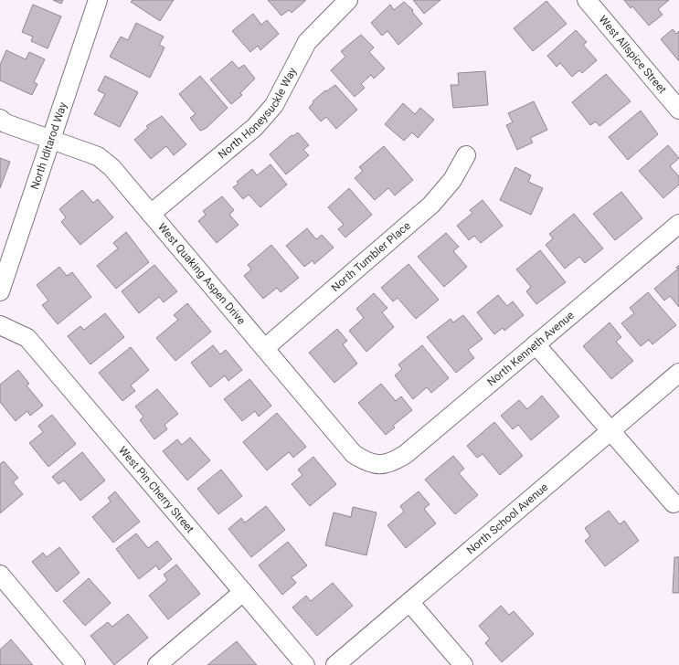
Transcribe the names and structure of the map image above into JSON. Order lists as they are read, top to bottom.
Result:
{
  "streets": {
    "street": [
      "West Allspice Street",
      "North Honeysuckle Way",
      "North Iditarod Way",
      "North Tumbler Place",
      "West Quaking Aspen Drive",
      "North Kenneth Avenue",
      "West Pin Cherry Street",
      "North School Avenue"
    ]
  },
  "crossings": [
    ["North Honeysuckle Way", "West Quaking Aspen Drive"],
    ["North Iditarod Way", "West Quaking Aspen Drive"],
    ["North Tumbler Place", "West Quaking Aspen Drive"],
    ["West Quaking Aspen Drive", "North Kenneth Avenue"]
  ]
}
